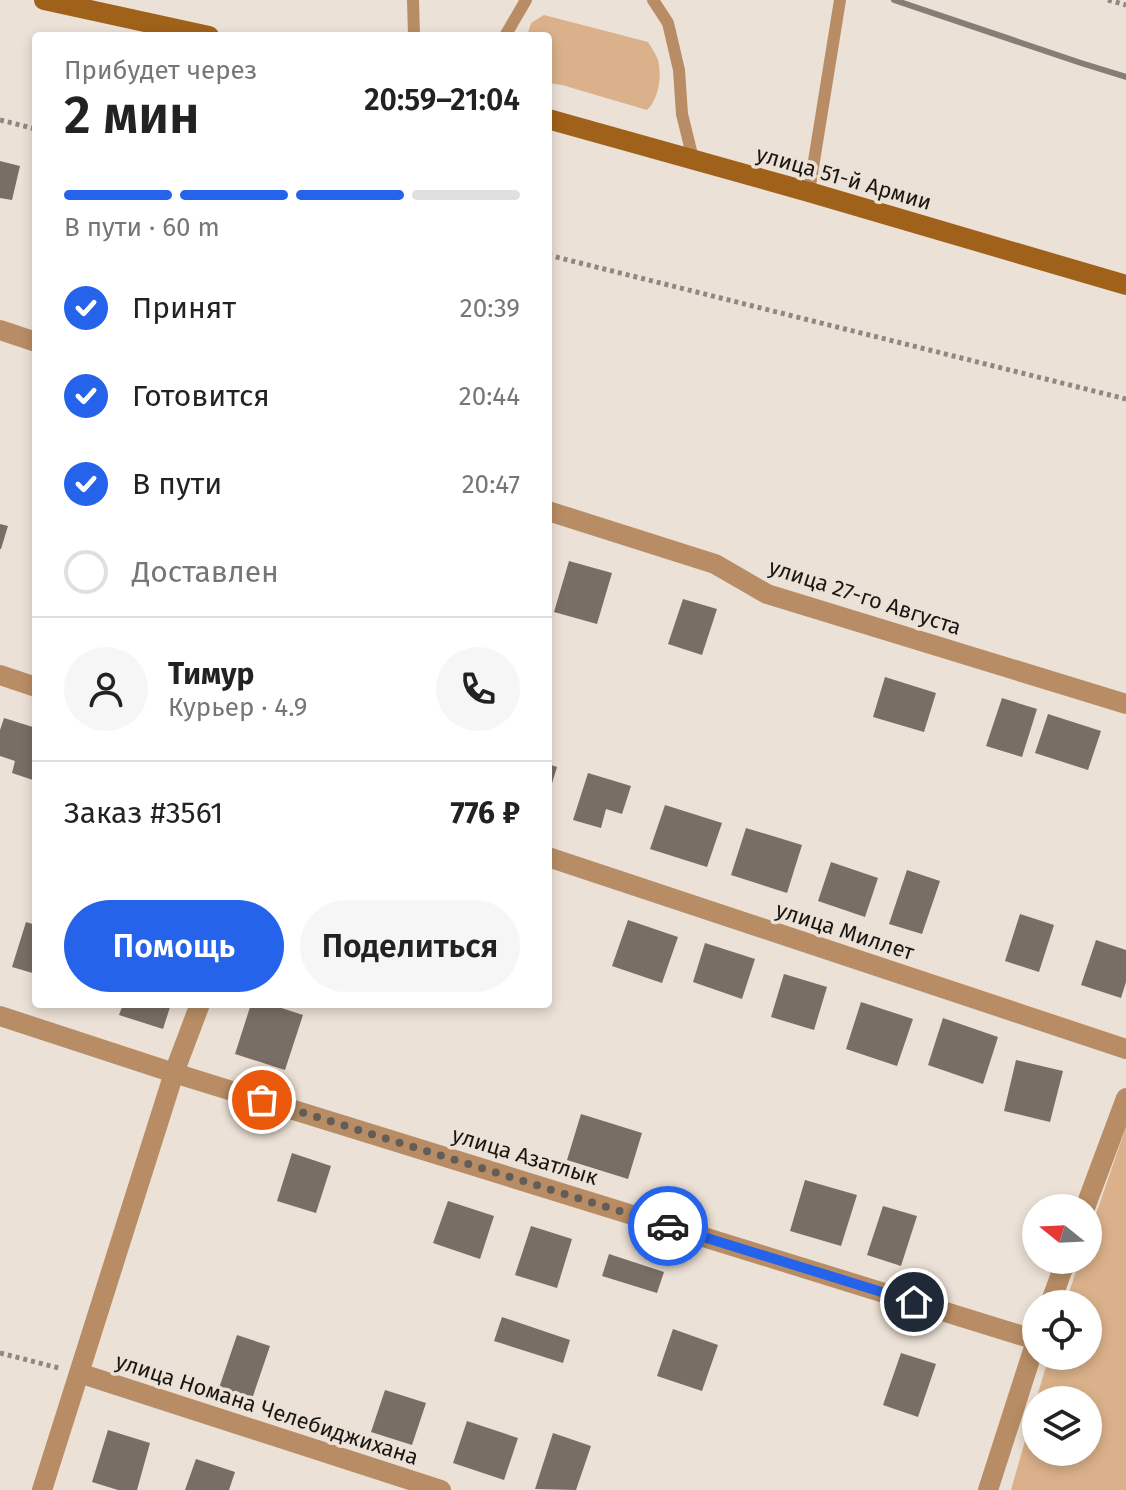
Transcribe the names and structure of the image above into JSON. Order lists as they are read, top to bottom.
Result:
{
  "streets": {
    "main road": ["улица 51-й Армии"],
    "street": [
      "улица 27-го Августа",
      "улица Миллет",
      "улица Азатлык",
      "улица Номана Челебиджихана"
    ]
  },
  "north": "left",
  "page": {
    "heading": ["2 мин", "Прибудет через", "20:59–21:04"],
    "panel": [
      "Тимур",
      "Курьер · 4.9",
      "Заказ #3561",
      "776 ₽"
    ],
    "bar": "В пути · 60 m",
    "list": [
      ["Принят", "20:39"],
      ["Готовится", "20:44"],
      ["В пути", "20:47"],
      "Доставлен"
    ],
    "buttons": ["Помощь", "Поделиться"]
  }
}
